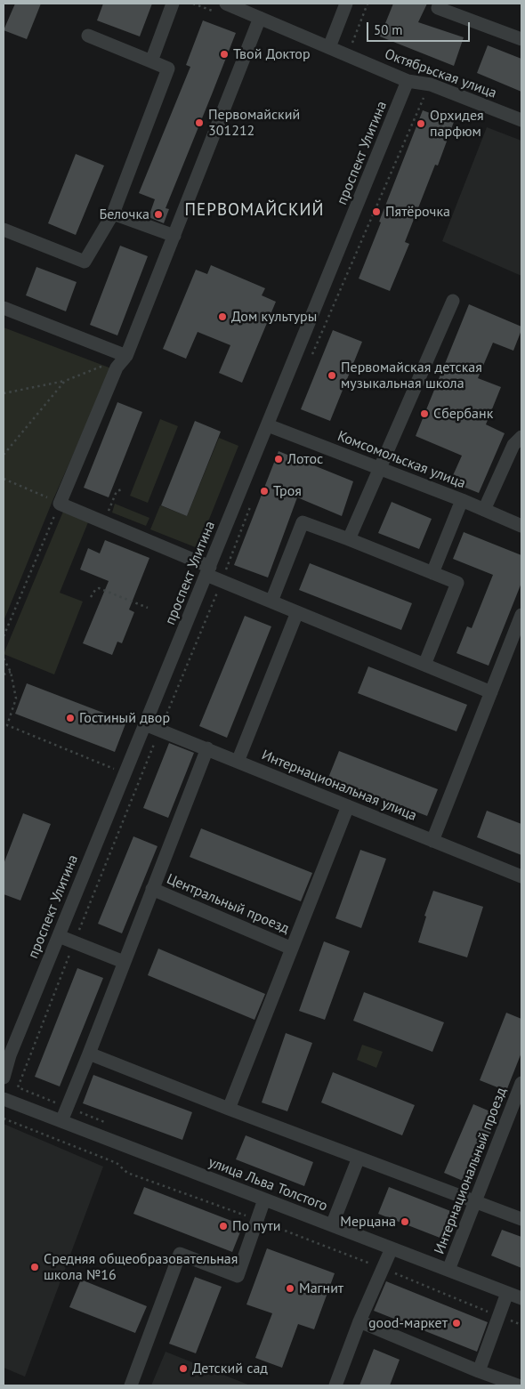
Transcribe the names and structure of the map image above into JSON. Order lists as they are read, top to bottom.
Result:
{
  "streets": {
    "street": [
      "Октябрьская улица",
      "проспект Улитина",
      "Комсомольская улица",
      "Интернациональная улица",
      "Центральный проезд",
      "Интернациональный проезд",
      "улица Льва Толстого"
    ]
  },
  "crossings": [
    ["Октябрьская улица", "проспект Улитина"],
    ["проспект Улитина", "Комсомольская улица"],
    ["проспект Улитина", "Интернациональная улица"],
    ["Интернациональный проезд", "улица Льва Толстого"]
  ],
  "districts": ["ПЕРВОМАЙСКИЙ"],
  "places": [
    "Твой Доктор",
    "Первомайский 301212",
    "Орхидея парфюм",
    "Пятёрочка",
    "Белочка",
    "Дом культуры",
    "Первомайская детская музыкальная школа",
    "Сбербанк",
    "Лотос",
    "Троя",
    "Гостиный двор",
    "Мерцана",
    "По пути",
    "Средняя общеобразовательная школа №16",
    "Магнит",
    "good-маркет",
    "Детский сад"
  ],
  "scale_bar": "50 m"
}
